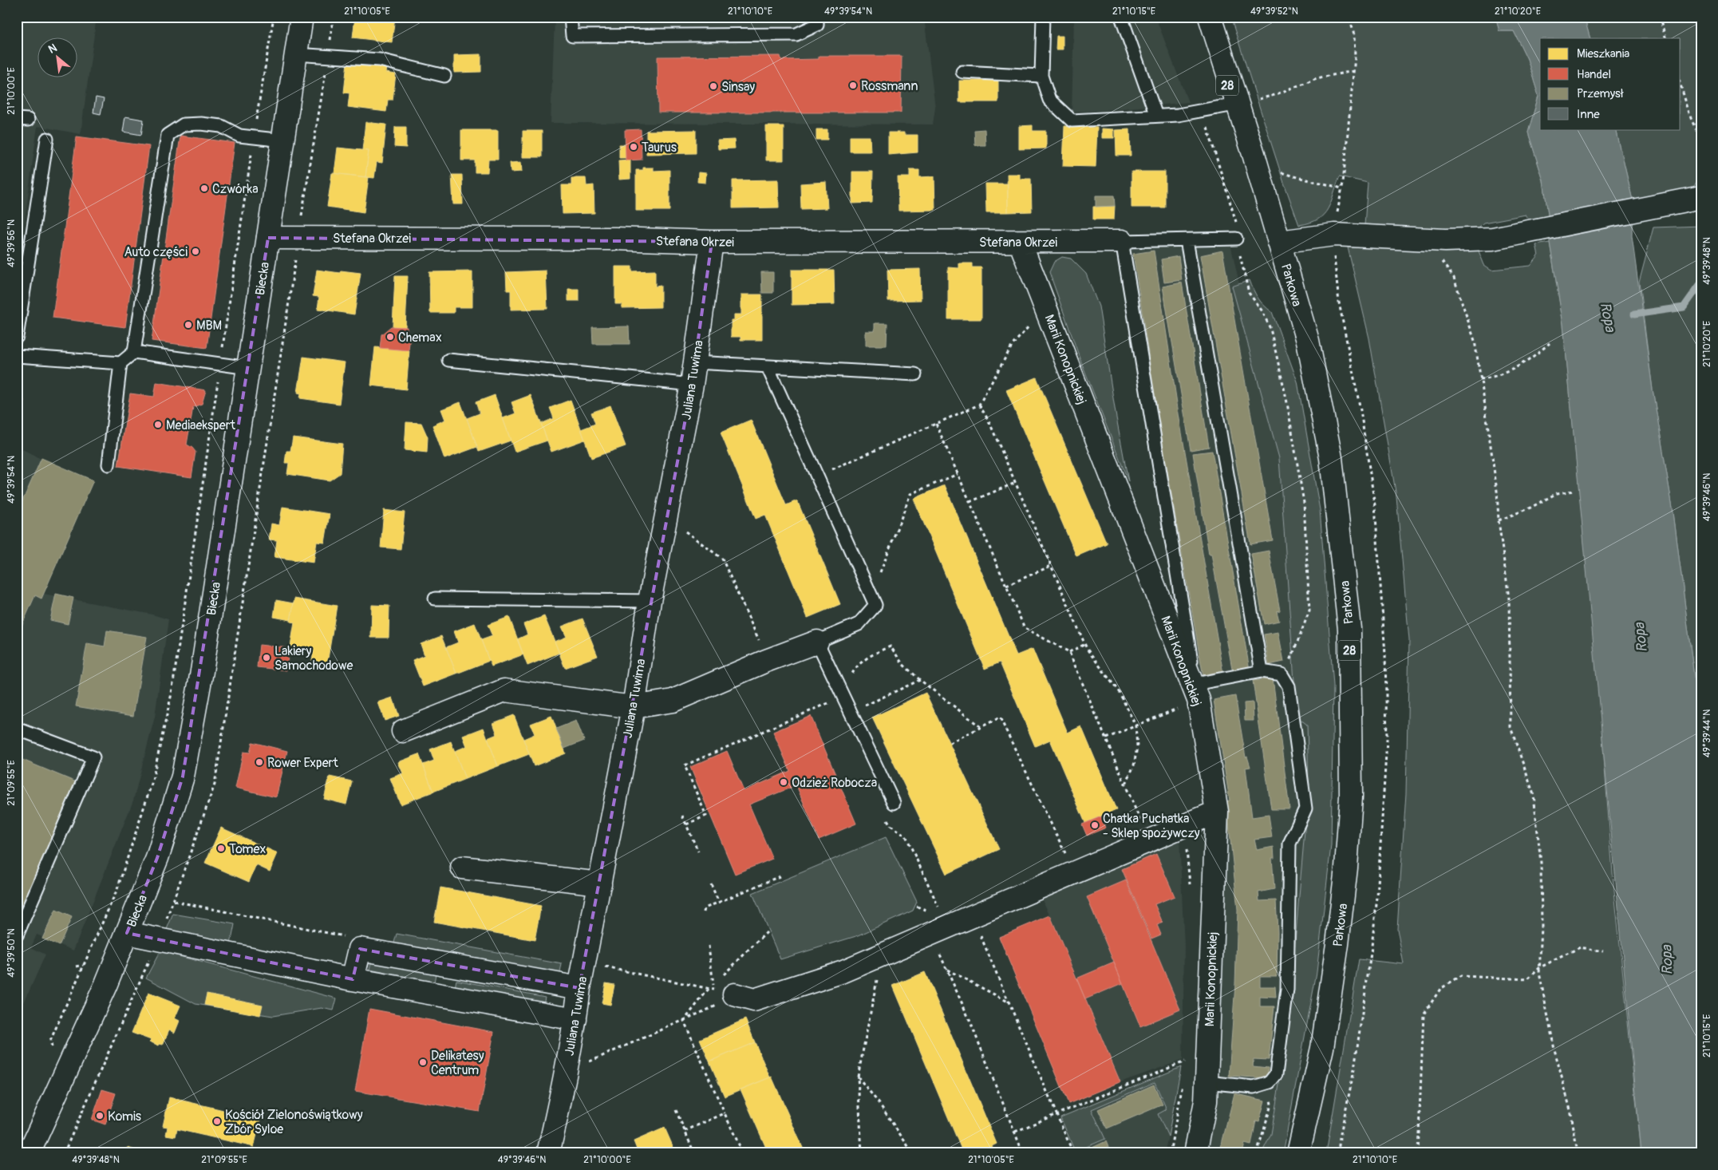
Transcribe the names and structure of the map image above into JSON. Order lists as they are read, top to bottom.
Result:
{
  "streets": {
    "street": [
      "28",
      "Stefana Okrzei",
      "Biecka",
      "Parkowa",
      "Marii Konopnickiej",
      "Juliana Tuwima"
    ]
  },
  "crossings": [
    ["Stefana Okrzei", "Biecka"],
    ["Stefana Okrzei", "Marii Konopnickiej"],
    ["Stefana Okrzei", "Juliana Tuwima"]
  ],
  "water": ["Ropa"],
  "places": [
    "Rossmann",
    "Sinsay",
    "Taurus",
    "Czwórka",
    "Auto części",
    "MBM",
    "Chemax",
    "Mediaekspert",
    "Lakiery Samochodowe",
    "Rower Expert",
    "Odzież Robocza",
    "Chatka Puchatka - Sklep spożywczy",
    "Tomex",
    "Delikatesy Centrum",
    "Komis",
    "Kościół Zielonoświątkowy Zbór Syloe"
  ],
  "legend": [
    "Mieszkania",
    "Handel",
    "Przemysł",
    "Inne"
  ],
  "north": "top left",
  "coordinates": [
    "21°10'05\"E",
    "21°10'10\"E",
    "49°39'54\"N",
    "21°10'15\"E",
    "49°39'52\"N",
    "21°10'20\"E",
    "21°10'00\"E",
    "49°39'56\"N",
    "49°39'48\"N",
    "49°39'46\"N",
    "49°39'44\"N",
    "21°09'55\"E",
    "49°39'50\"N"
  ]
}
